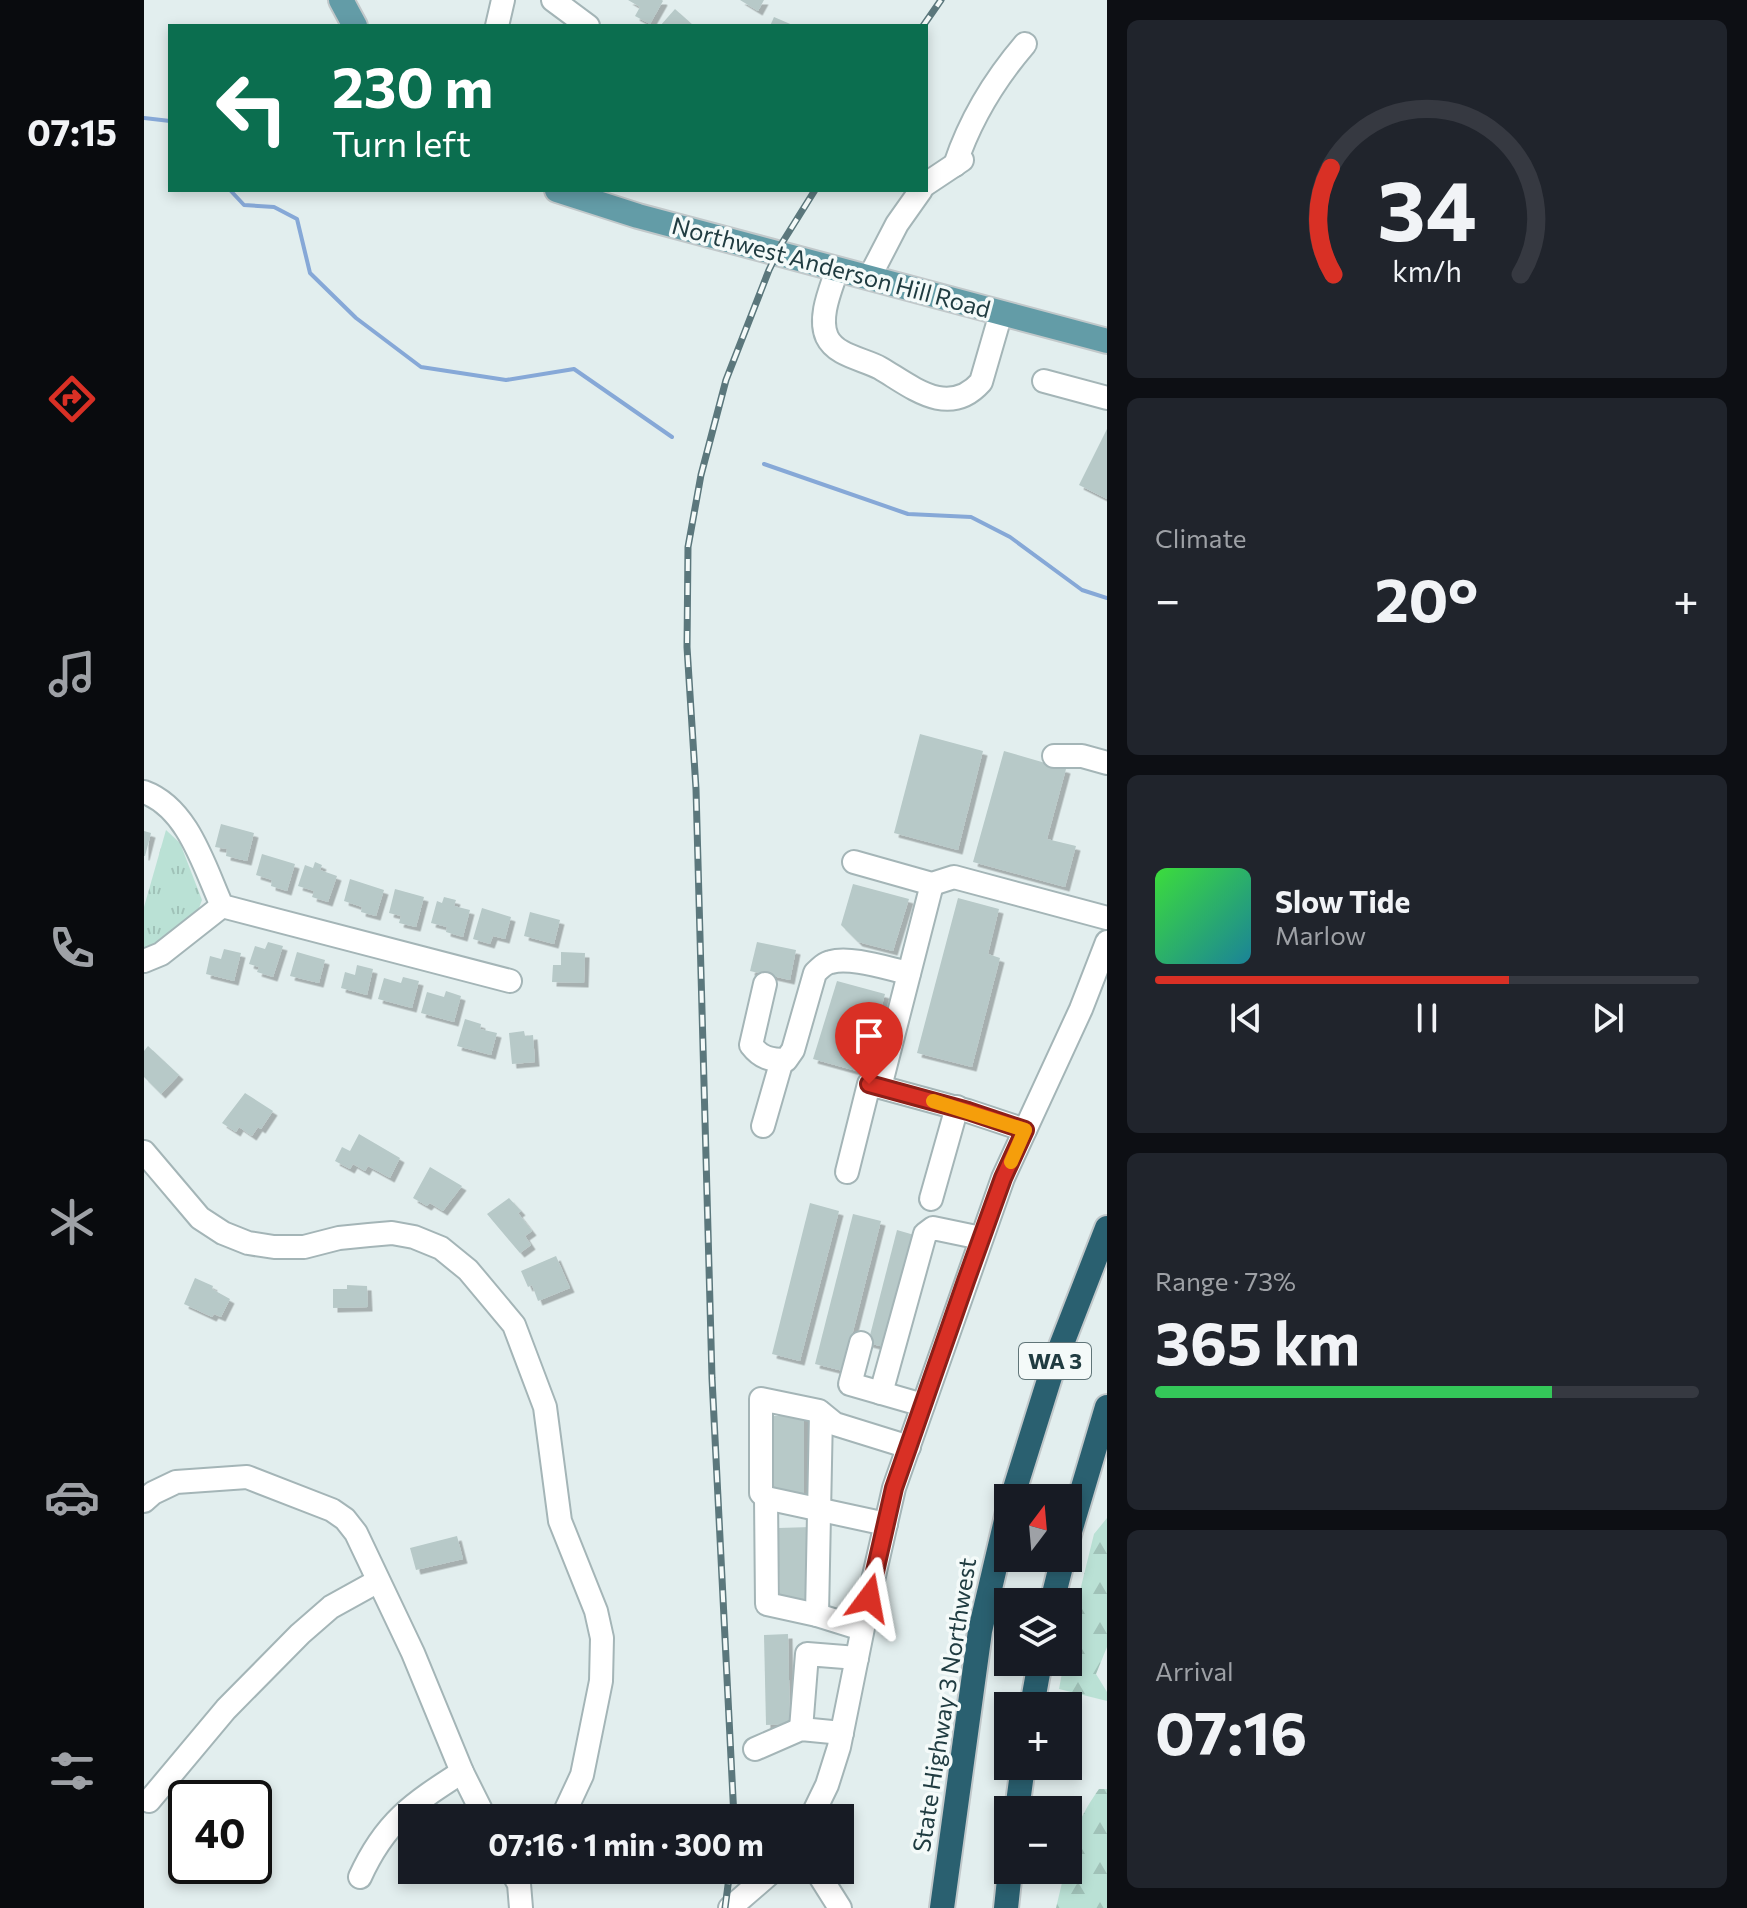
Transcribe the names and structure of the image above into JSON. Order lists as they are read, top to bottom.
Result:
{
  "streets": {
    "highway": ["WA 3", "State Highway 3 Northwest"],
    "main road": ["Northwest Anderson Hill Road"]
  },
  "north": "top",
  "page": {
    "tabs": "07:15",
    "turn": ["230 m", "Turn left"],
    "tile": [
      "Climate",
      ["Range · 73%", "365 km"],
      ["Arrival", "07:16"]
    ],
    "heat": ["−", "20°", "+"],
    "song": ["Slow Tide", "Marlow"],
    "map_buttons": ["+", "−"],
    "limit": "40",
    "trip": "07:16 · 1 min · 300 m",
    "gauge": ["34", "km/h"]
  }
}
